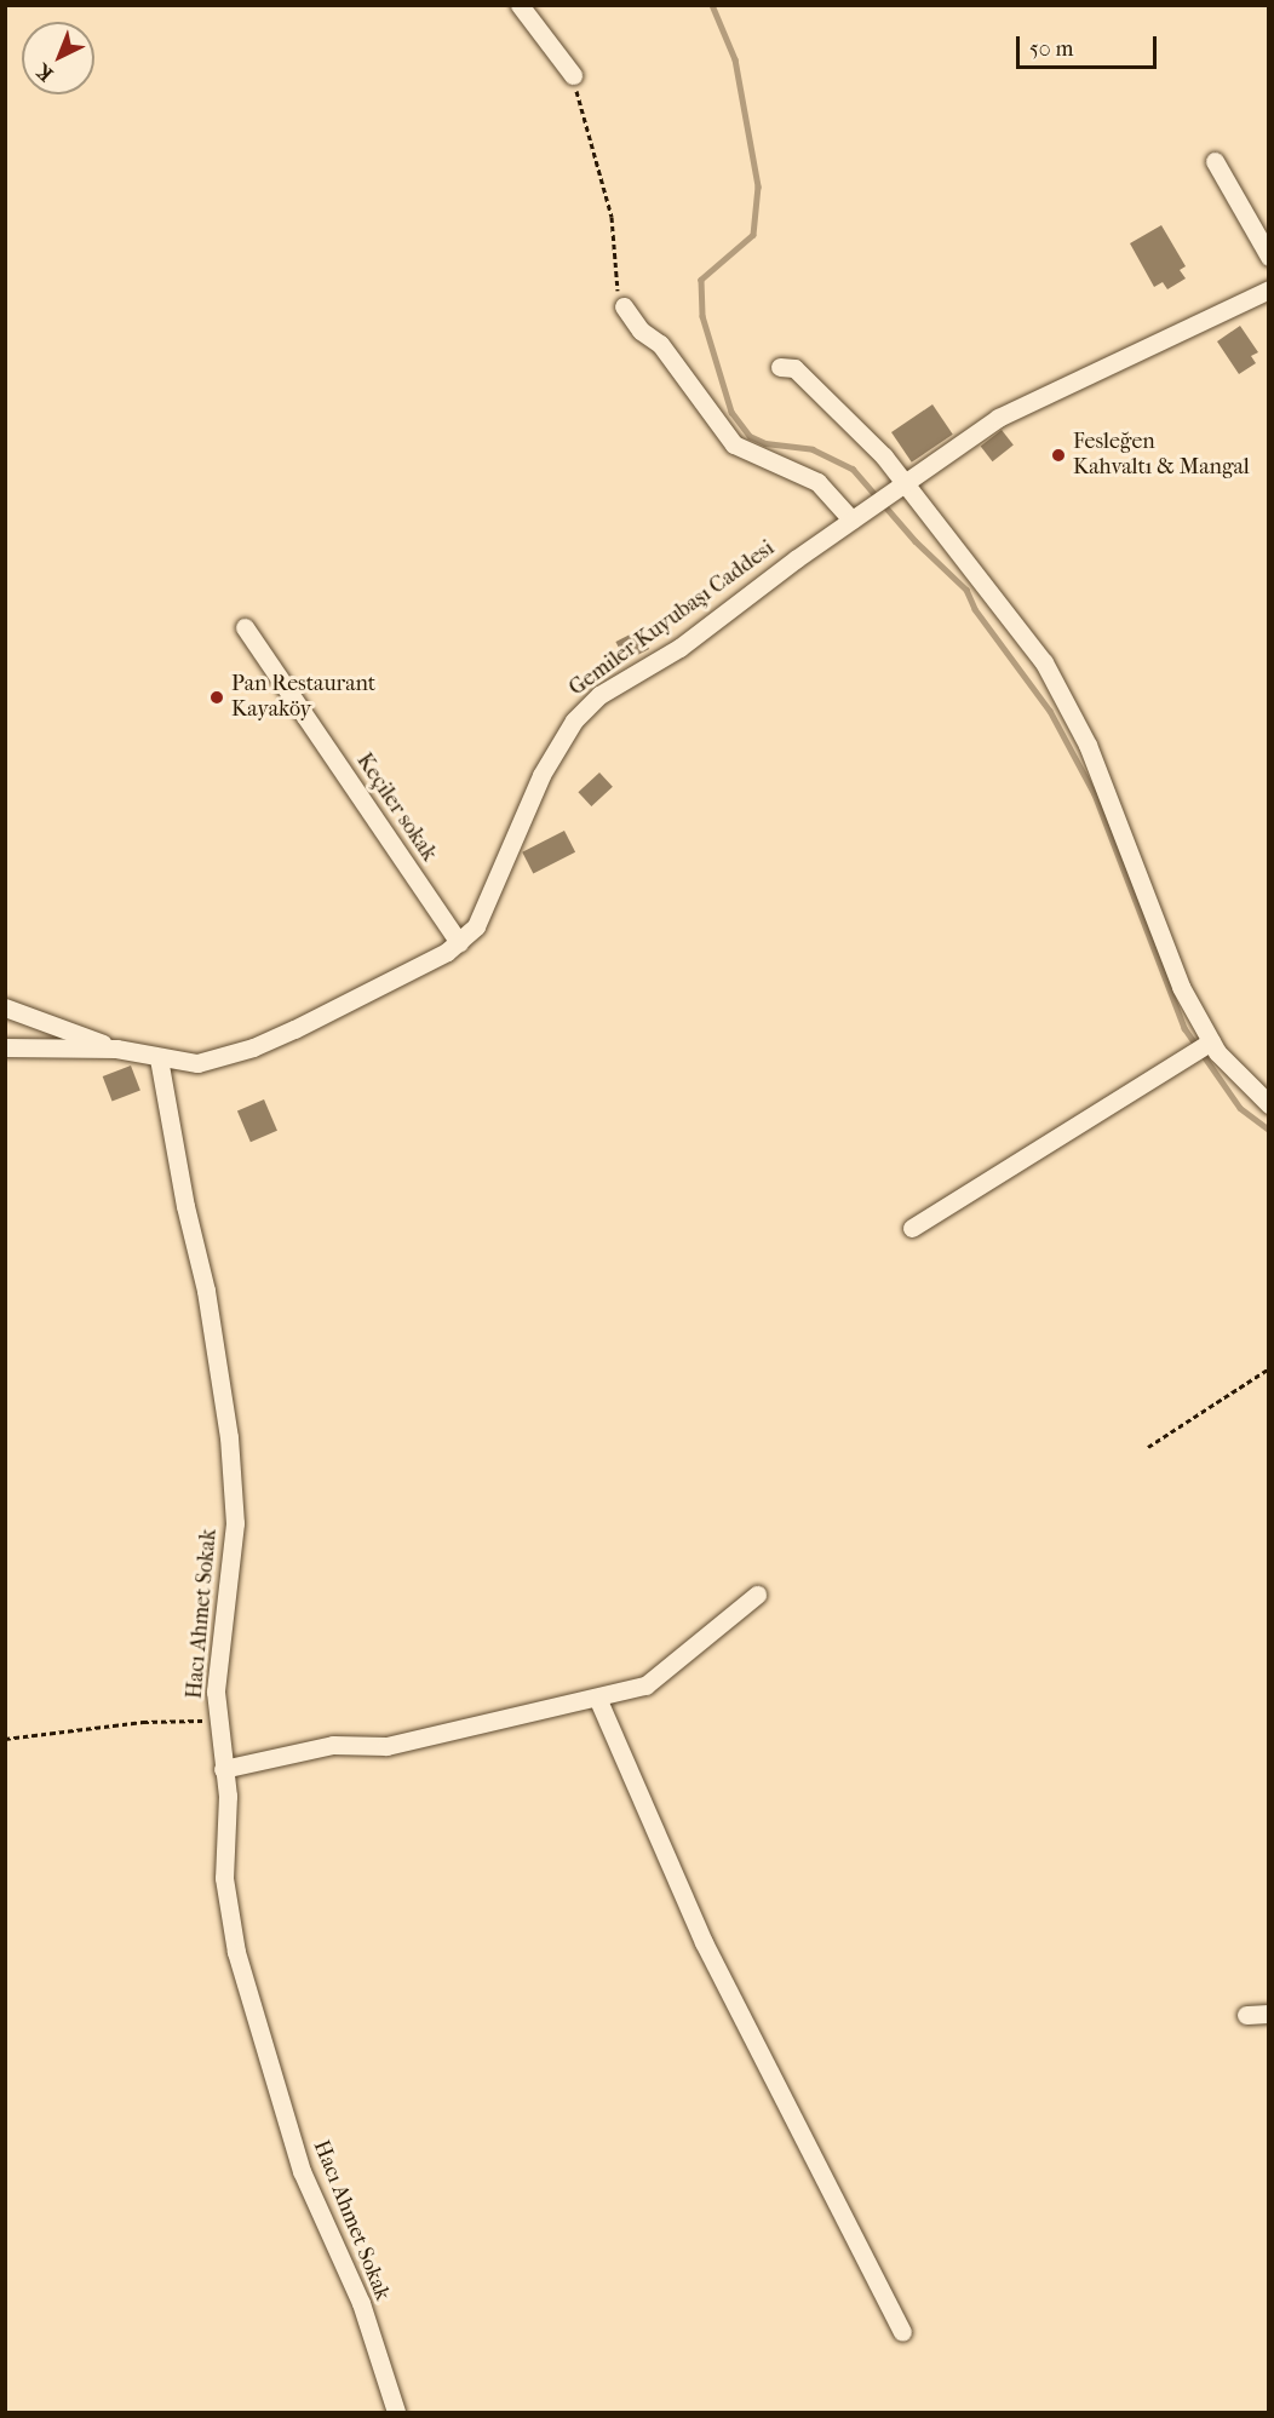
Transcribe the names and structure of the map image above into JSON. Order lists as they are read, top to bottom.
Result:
{
  "streets": {
    "street": ["Gemiler Kuyubaşı Caddesi", "Keçiler sokak", "Hacı Ahmet Sokak"]
  },
  "crossings": [
    ["Gemiler Kuyubaşı Caddesi", "Keçiler sokak"],
    ["Gemiler Kuyubaşı Caddesi", "Hacı Ahmet Sokak"]
  ],
  "places": ["Fesleğen Kahvaltı & Mangal", "Pan Restaurant Kayaköy"],
  "scale_bar": "50 m",
  "north": "bottom left"
}
